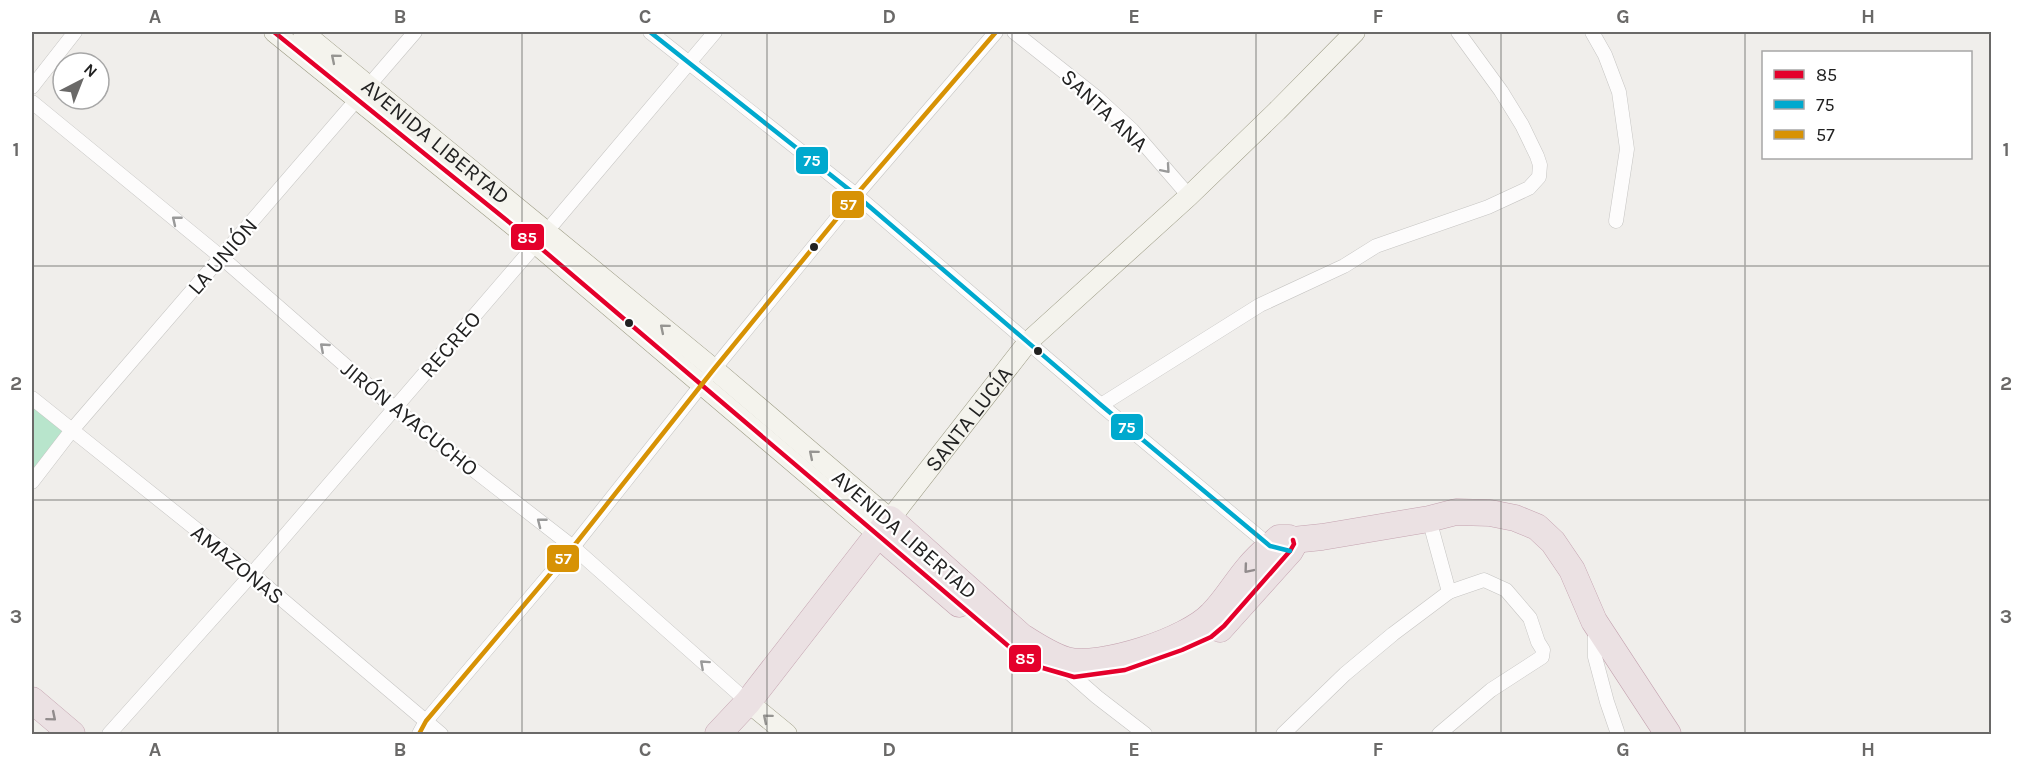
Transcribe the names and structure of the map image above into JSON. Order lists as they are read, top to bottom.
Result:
{
  "streets": {
    "highway": ["AVENIDA LIBERTAD", "SANTA LUCÍA"],
    "main road": ["JIRÓN AYACUCHO"],
    "street": [
      "SANTA ANA",
      "LA UNIÓN",
      "RECREO",
      "AMAZONAS"
    ]
  },
  "crossings": [
    ["SANTA ANA", "SANTA LUCÍA"],
    ["AVENIDA LIBERTAD", "LA UNIÓN"],
    ["AVENIDA LIBERTAD", "RECREO"],
    ["AVENIDA LIBERTAD", "SANTA LUCÍA"],
    ["LA UNIÓN", "JIRÓN AYACUCHO"],
    ["LA UNIÓN", "AMAZONAS"],
    ["RECREO", "JIRÓN AYACUCHO"],
    ["RECREO", "AMAZONAS"],
    ["JIRÓN AYACUCHO", "SANTA LUCÍA"]
  ],
  "one_way": ["SANTA ANA", "JIRÓN AYACUCHO"],
  "lines": ["transit line 85", "transit line 75", "transit line 57"],
  "legend": ["85", "75", "57"],
  "north": "top right",
  "grid": {
    "columns": [
      "A",
      "B",
      "C",
      "D",
      "E",
      "F",
      "G",
      "H"
    ],
    "rows": ["1", "2", "3"]
  }
}
